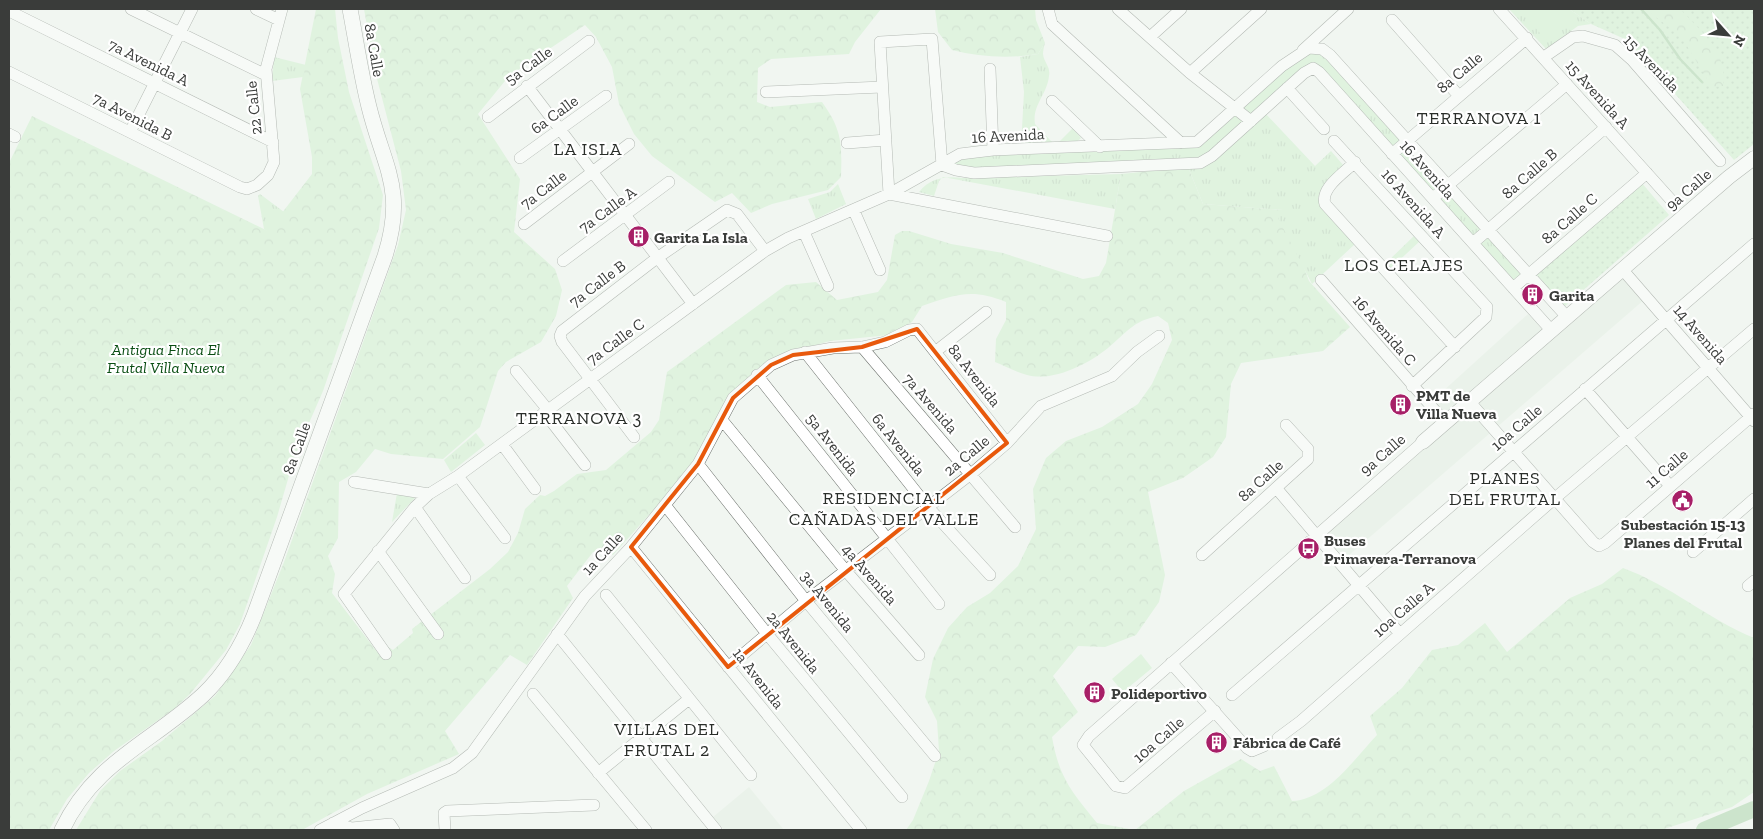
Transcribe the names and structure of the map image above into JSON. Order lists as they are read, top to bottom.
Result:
{
  "streets": {
    "main road": ["8a Calle"],
    "street": [
      "7a Avenida A",
      "15 Avenida",
      "5a Calle",
      "15 Avenida A",
      "22 Calle",
      "6a Calle",
      "7a Avenida B",
      "16 Avenida",
      "8a Calle B",
      "7a Calle",
      "9a Calle",
      "16 Avenida A",
      "7a Calle A",
      "8a Calle C",
      "7a Calle B",
      "16 Avenida C",
      "14 Avenida",
      "7a Calle C",
      "8a Avenida",
      "7a Avenida",
      "10a Calle",
      "5a Avenida",
      "6a Avenida",
      "2a Calle",
      "11 Calle",
      "1a Calle",
      "4a Avenida",
      "3a Avenida",
      "10a Calle A",
      "2a Avenida",
      "1a Avenida"
    ]
  },
  "crossings": [
    ["8a Calle", "15 Avenida A"],
    ["8a Calle", "16 Avenida"],
    ["7a Avenida A", "22 Calle"],
    ["15 Avenida", "15 Avenida A"],
    ["15 Avenida A", "8a Calle B"],
    ["15 Avenida A", "8a Calle C"],
    ["22 Calle", "7a Avenida B"],
    ["16 Avenida", "8a Calle B"],
    ["16 Avenida", "9a Calle"],
    ["16 Avenida", "8a Calle C"],
    ["16 Avenida", "7a Calle C"],
    ["9a Calle", "16 Avenida C"],
    ["9a Calle", "14 Avenida"],
    ["9a Calle", "10a Calle"],
    ["7a Calle B", "7a Calle C"],
    ["14 Avenida", "10a Calle"],
    ["14 Avenida", "11 Calle"],
    ["14 Avenida", "10a Calle A"],
    ["8a Avenida", "2a Calle"],
    ["8a Avenida", "1a Calle"],
    ["7a Avenida", "2a Calle"],
    ["7a Avenida", "1a Calle"],
    ["5a Avenida", "2a Calle"],
    ["5a Avenida", "1a Calle"],
    ["6a Avenida", "2a Calle"],
    ["6a Avenida", "1a Calle"],
    ["2a Calle", "4a Avenida"],
    ["2a Calle", "3a Avenida"],
    ["2a Calle", "2a Avenida"],
    ["2a Calle", "1a Avenida"],
    ["11 Calle", "10a Calle A"],
    ["1a Calle", "4a Avenida"],
    ["1a Calle", "3a Avenida"],
    ["1a Calle", "2a Avenida"],
    ["1a Calle", "1a Avenida"]
  ],
  "districts": [
    "TERRANOVA 1",
    "LA ISLA",
    "LOS CELAJES",
    "TERRANOVA 3",
    "PLANES DEL FRUTAL",
    "RESIDENCIAL CAÑADAS DEL VALLE",
    "VILLAS DEL FRUTAL 2"
  ],
  "parks": ["Antigua Finca El Frutal Villa Nueva"],
  "places": {
    "building": [
      "Garita La Isla",
      "Garita",
      "PMT de Villa Nueva",
      "Polideportivo",
      "Fábrica de Café"
    ],
    "public building": ["Subestación 15-13 Planes del Frutal"],
    "bus stop": ["Buses Primavera-Terranova"]
  },
  "north": "bottom right"
}
